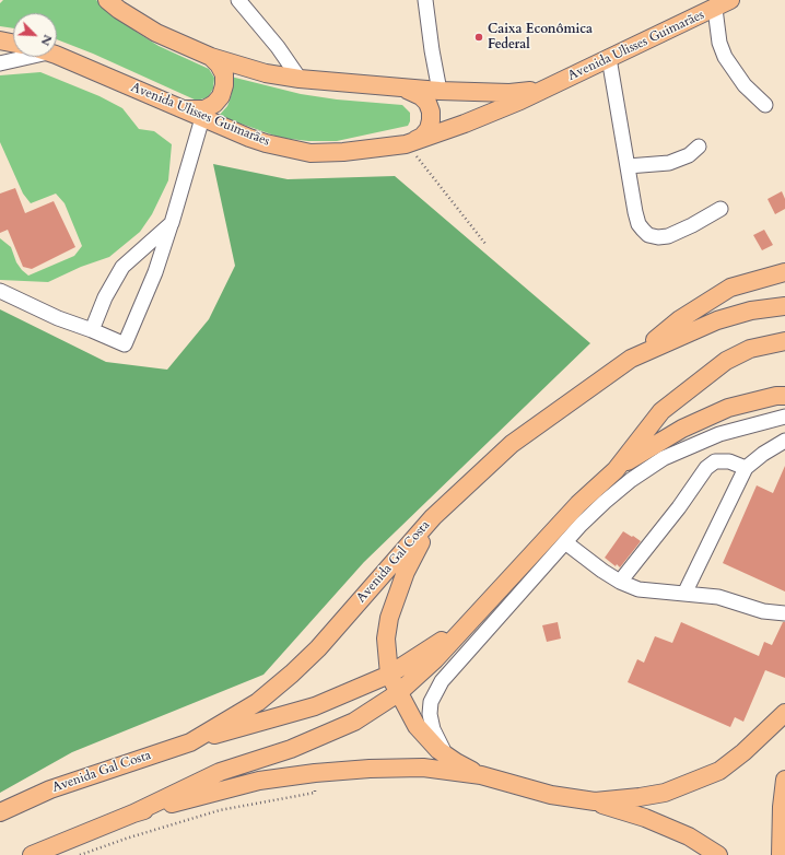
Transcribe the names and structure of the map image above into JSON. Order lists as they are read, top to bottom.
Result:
{
  "streets": {
    "main road": ["Avenida Ulisses Guimarães", "Avenida Gal Costa"]
  },
  "places": ["Caixa Econômica Federal"],
  "north": "bottom right"
}
